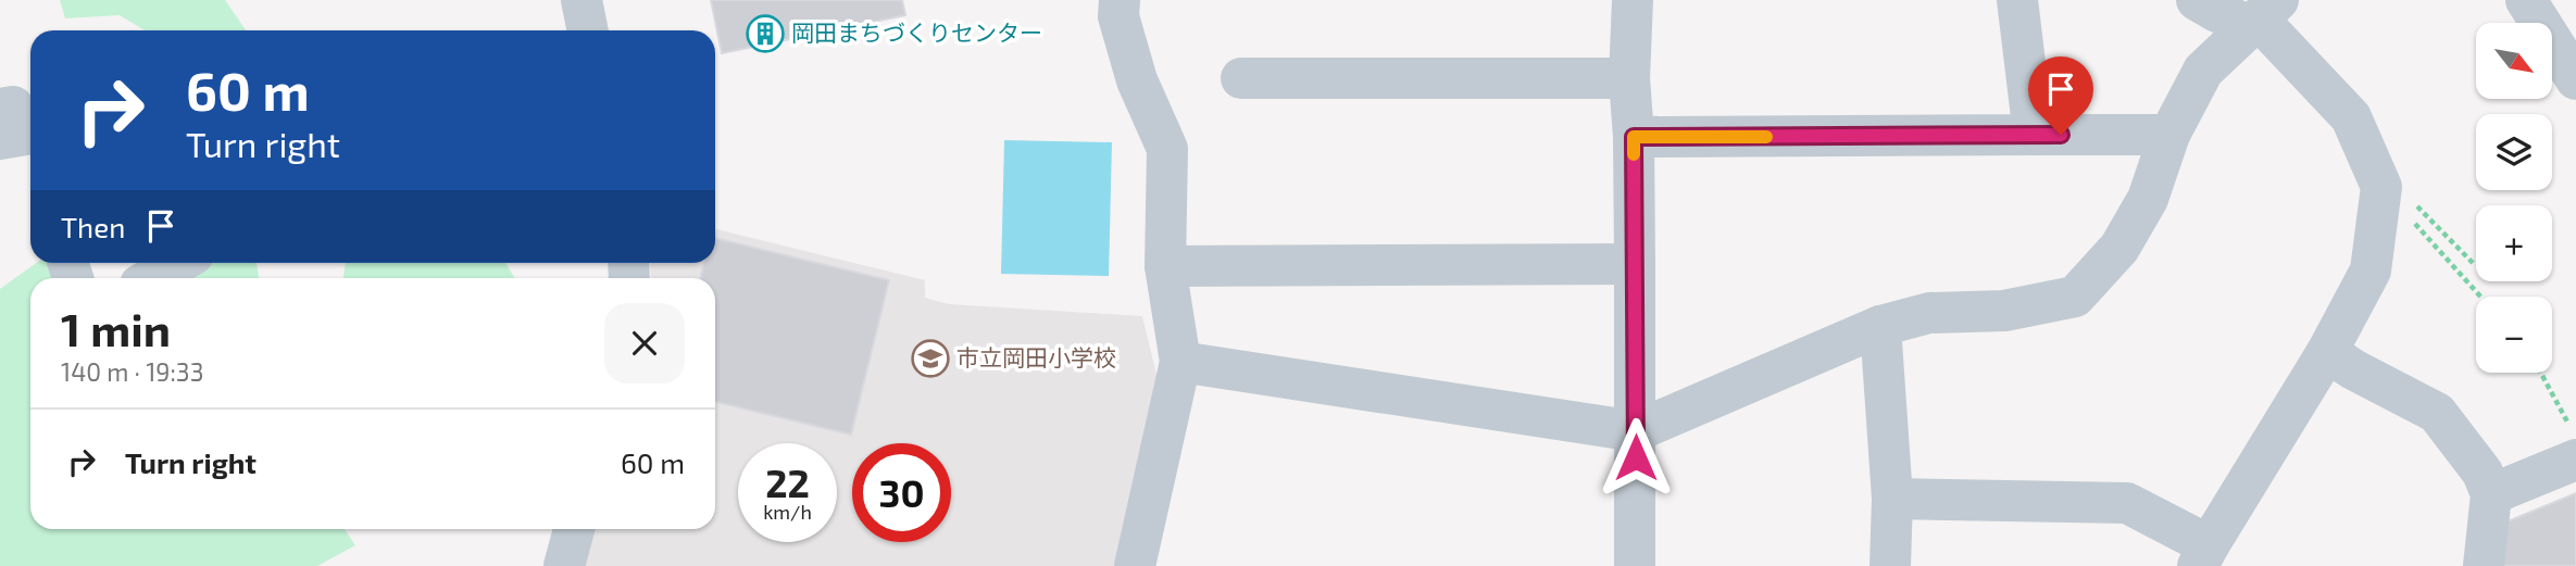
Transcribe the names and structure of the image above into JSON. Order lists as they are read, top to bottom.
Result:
{
  "places": {
    "building": ["岡田まちづくりセンター"],
    "school or university": ["市立岡田小学校"]
  },
  "north": "bottom right",
  "page": {
    "map_buttons": ["+", "−"],
    "turn": ["60 m", "Turn right"],
    "then": "Then",
    "heading": ["1 min", "140 m · 19:33"],
    "list": [
      {
        "name": "Turn right",
        "value": "60 m"
      }
    ],
    "speed": "22 km/h",
    "limit": "30"
  }
}
